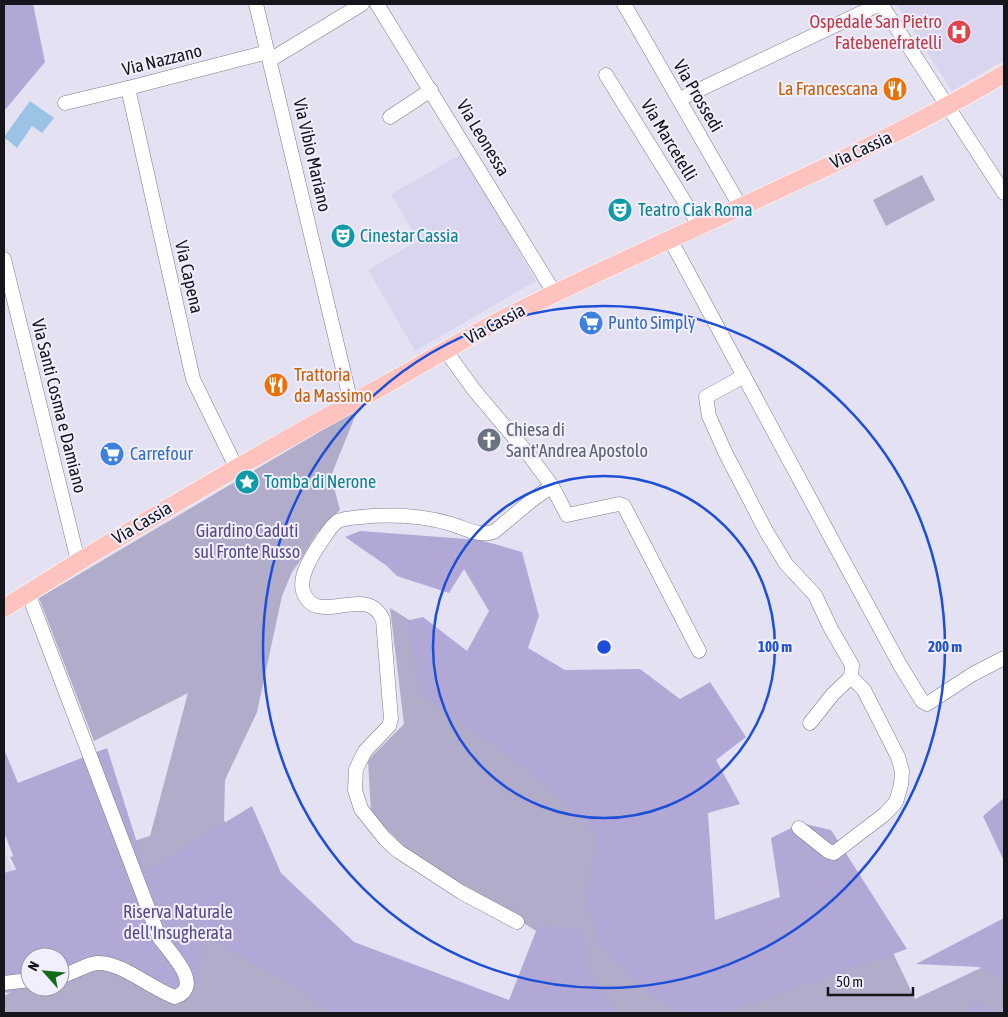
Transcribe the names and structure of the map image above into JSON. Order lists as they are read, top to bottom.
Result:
{
  "streets": {
    "main road": ["Via Cassia"],
    "street": [
      "Via Nazzano",
      "Via Prossedi",
      "Via Leonessa",
      "Via Marcetelli",
      "Via Vibio Mariano",
      "Via Capena",
      "Via Santi Cosma e Damiano"
    ]
  },
  "crossings": [
    ["Via Nazzano", "Via Vibio Mariano"],
    ["Via Nazzano", "Via Capena"],
    ["Via Prossedi", "Via Cassia"],
    ["Via Leonessa", "Via Cassia"],
    ["Via Marcetelli", "Via Cassia"],
    ["Via Cassia", "Via Vibio Mariano"],
    ["Via Cassia", "Via Capena"],
    ["Via Cassia", "Via Santi Cosma e Damiano"]
  ],
  "parks": ["Giardino Caduti sul Fronte Russo", "Riserva Naturale dell'Insugherata"],
  "places": {
    "hospital": ["Ospedale San Pietro Fatebenefratelli"],
    "restaurant": ["La Francescana", "Trattoria da Massimo"],
    "theatre": ["Teatro Ciak Roma", "Cinestar Cassia"],
    "supermarket": ["Punto Simply", "Carrefour"],
    "church": ["Chiesa di Sant'Andrea Apostolo"],
    "place": ["Tomba di Nerone"]
  },
  "scale_bar": "50 m",
  "north": "top left",
  "rings": ["100 m", "200 m"]
}
